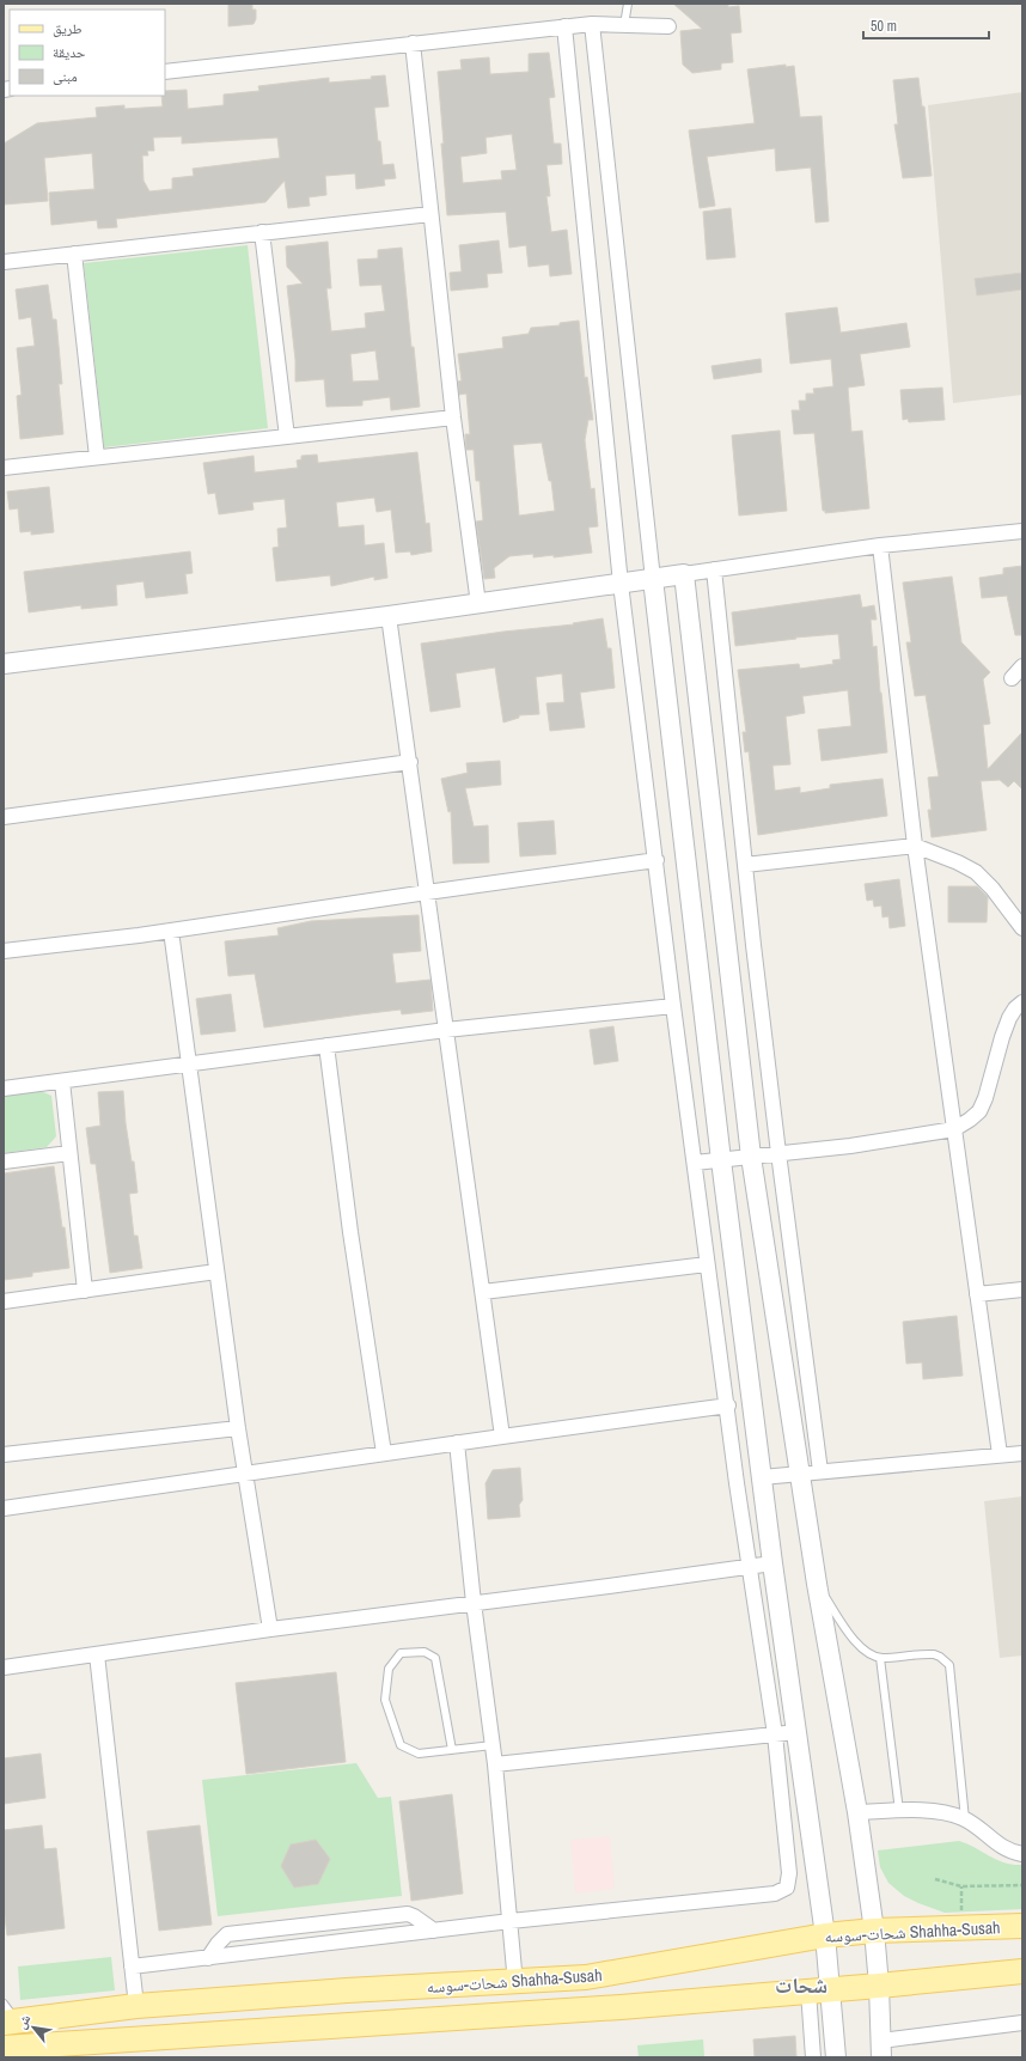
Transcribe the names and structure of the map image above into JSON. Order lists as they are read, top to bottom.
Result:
{
  "streets": {
    "main road": ["شحات-سوسه Shahha-Susah"]
  },
  "districts": ["شحات"],
  "legend": ["طريق", "حديقة", "مبنى"],
  "scale_bar": "50 m",
  "north": "top left"
}
